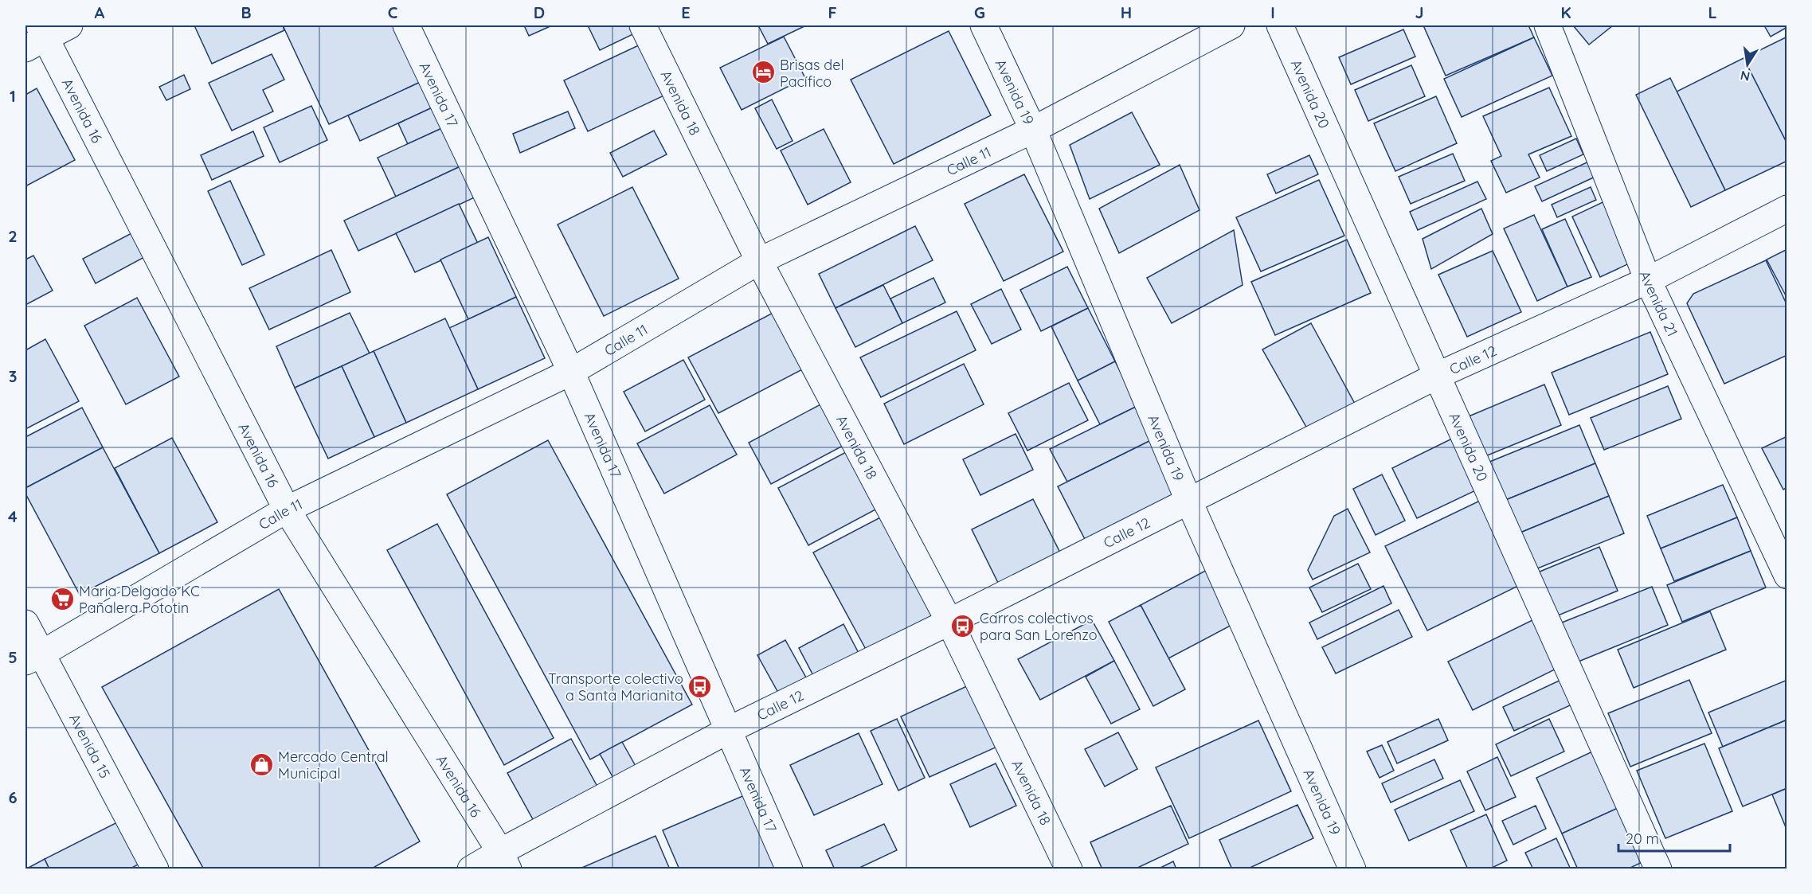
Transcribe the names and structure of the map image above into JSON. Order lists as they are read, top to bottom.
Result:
{
  "streets": {
    "street": [
      "Avenida 19",
      "Avenida 17",
      "Avenida 20",
      "Avenida 18",
      "Avenida 16",
      "Calle 11",
      "Avenida 21",
      "Calle 12",
      "Avenida 15"
    ]
  },
  "crossings": [
    ["Avenida 19", "Calle 11"],
    ["Avenida 19", "Calle 12"],
    ["Avenida 17", "Calle 11"],
    ["Avenida 17", "Calle 12"],
    ["Avenida 20", "Calle 12"],
    ["Avenida 18", "Calle 11"],
    ["Avenida 18", "Calle 12"],
    ["Avenida 16", "Calle 11"],
    ["Avenida 16", "Calle 12"],
    ["Calle 11", "Avenida 15"],
    ["Avenida 21", "Calle 12"]
  ],
  "places": {
    "hotel": ["Brisas del Pacífico"],
    "supermarket": ["Maria Delgado KC Pañalera Pototin"],
    "bus stop": ["Carros colectivos para San Lorenzo", "Transporte colectivo a Santa Marianita"],
    "shop": ["Mercado Central Municipal"]
  },
  "scale_bar": "20 m",
  "north": "bottom",
  "grid": {
    "columns": [
      "A",
      "B",
      "C",
      "D",
      "E",
      "F",
      "G",
      "H",
      "I",
      "J",
      "K",
      "L"
    ],
    "rows": [
      "1",
      "2",
      "3",
      "4",
      "5",
      "6"
    ]
  }
}
